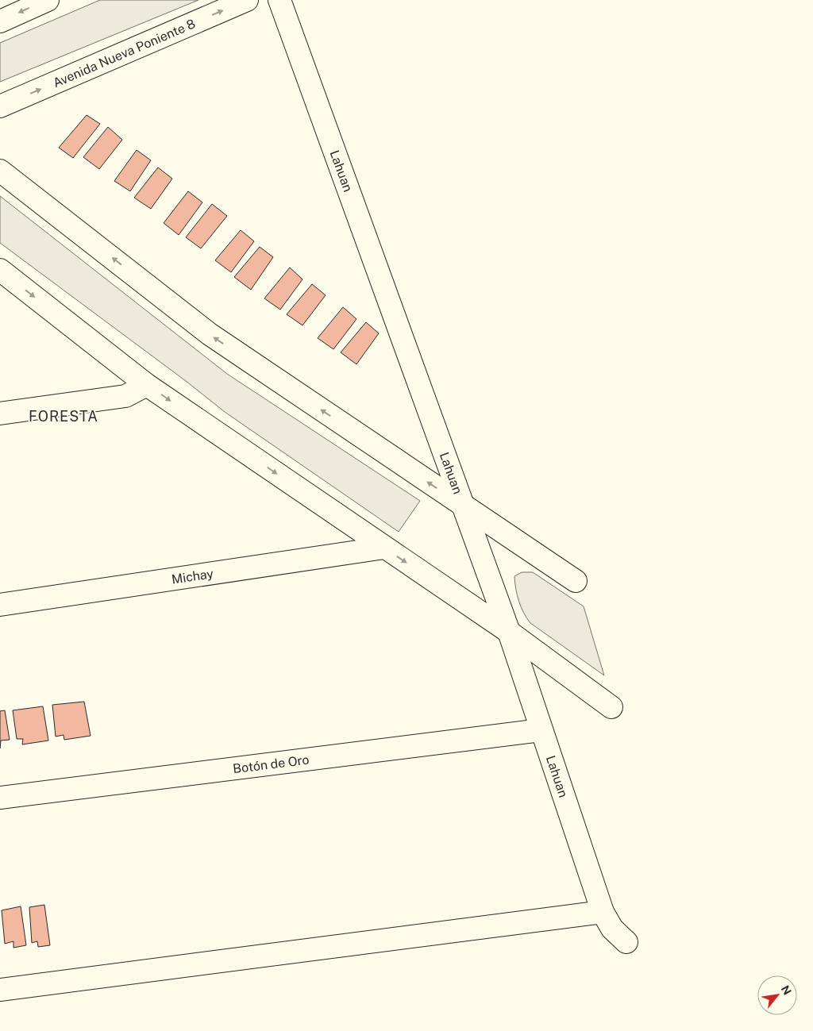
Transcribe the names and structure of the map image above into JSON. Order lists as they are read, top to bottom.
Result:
{
  "streets": {
    "street": [
      "Avenida Nueva Poniente 8",
      "Lahuan",
      "Michay",
      "Botón de Oro"
    ]
  },
  "crossings": [
    ["Lahuan", "Botón de Oro"]
  ],
  "one_way": ["Avenida Nueva Poniente 8"],
  "districts": ["FORESTA"],
  "north": "top right"
}
